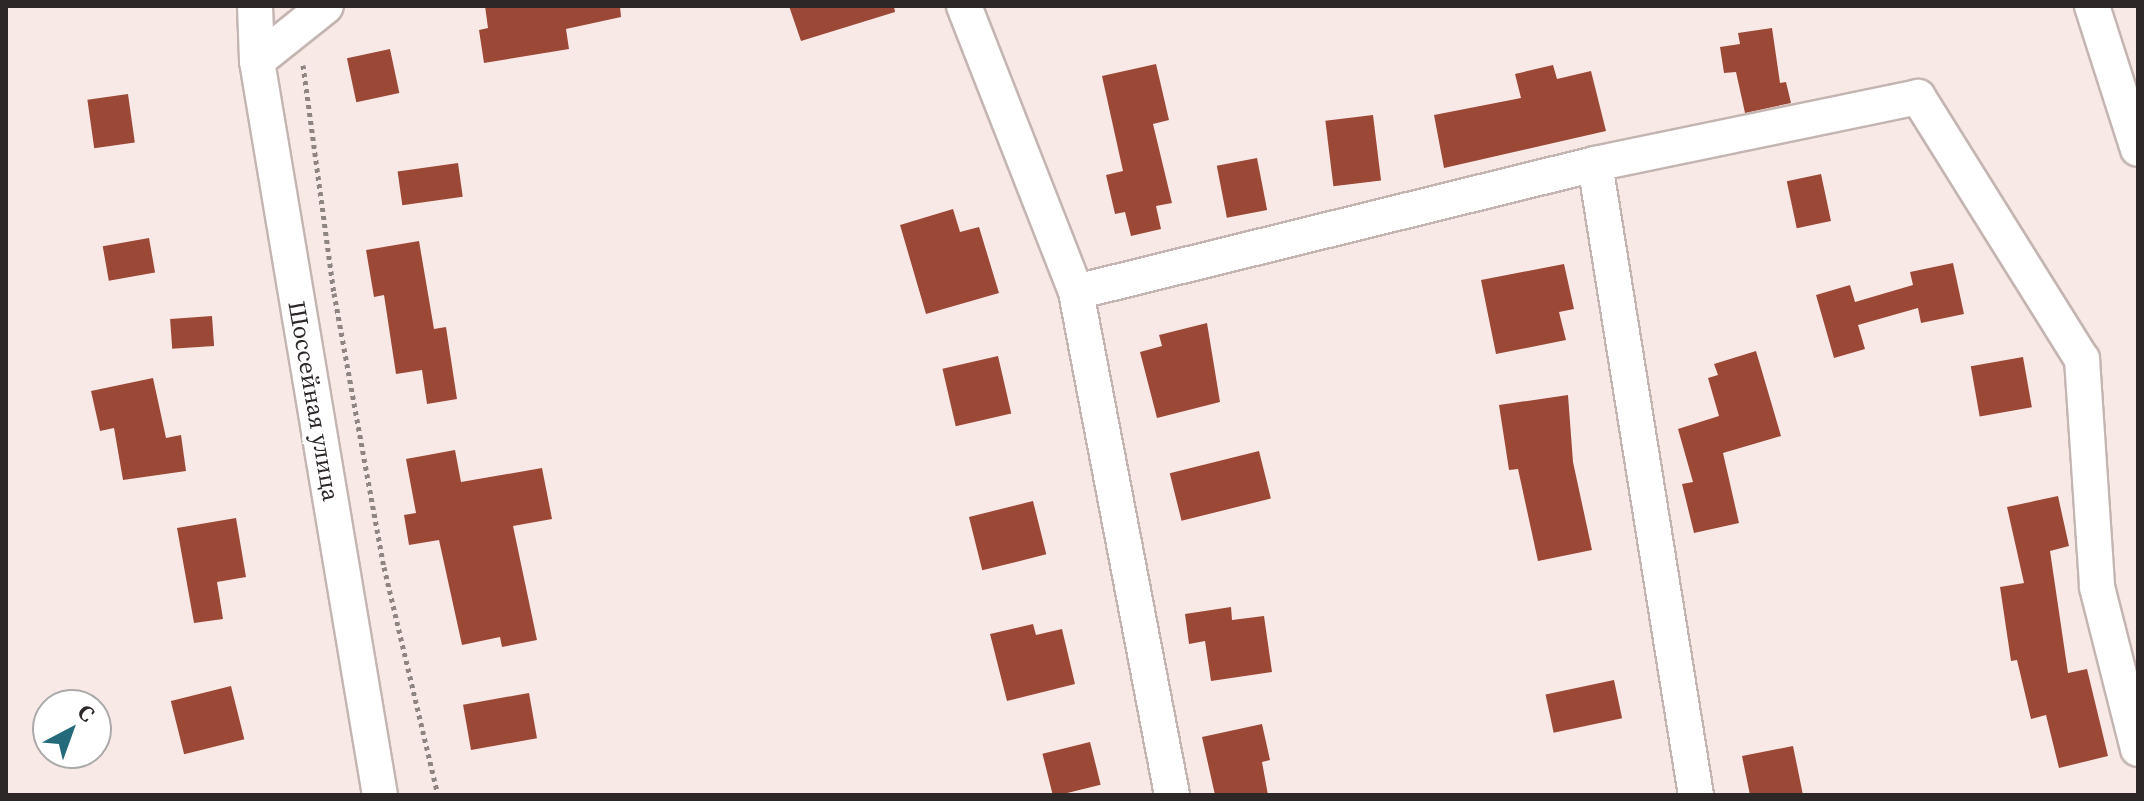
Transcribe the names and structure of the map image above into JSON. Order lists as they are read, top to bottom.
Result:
{
  "streets": {
    "street": ["Шоссейная улица"]
  },
  "north": "top right"
}
